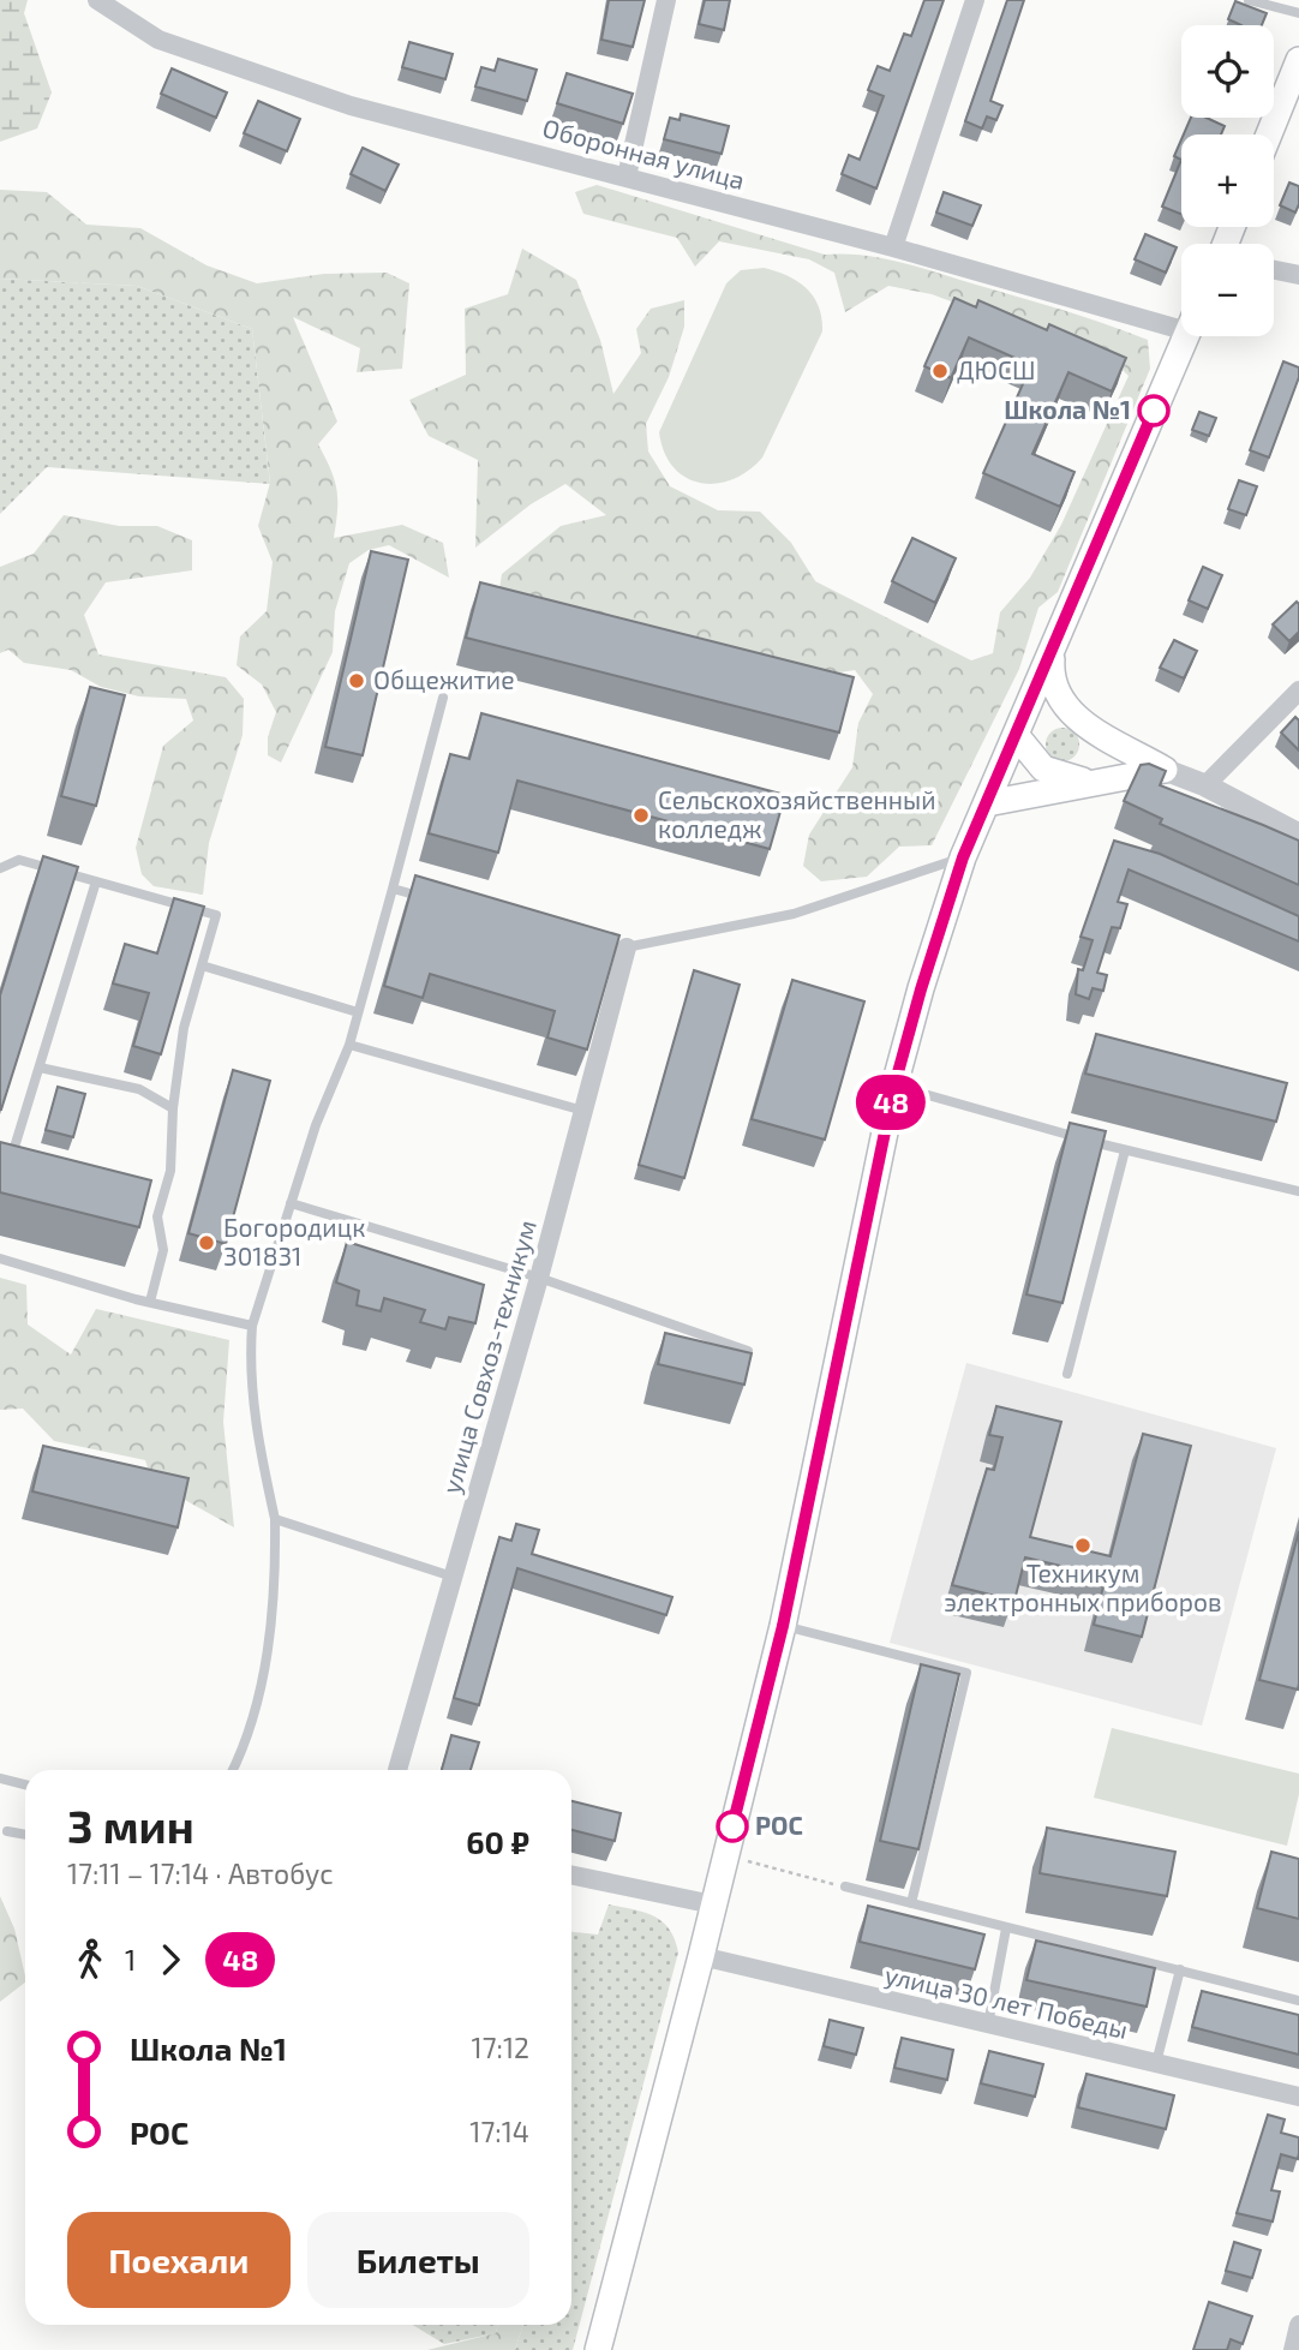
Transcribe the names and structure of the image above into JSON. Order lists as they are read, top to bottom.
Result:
{
  "streets": {
    "street": ["Оборонная улица", "улица Совхоз-техникум", "улица 30 лет Победы"]
  },
  "places": [
    "ДЮСШ",
    "Школа №1",
    "Общежитие",
    "Сельскохозяйственный колледж",
    "Богородицк 301831",
    "Техникум электронных приборов",
    "РОС"
  ],
  "lines": ["bus line 48"],
  "page": {
    "on_map": "48",
    "map_buttons": ["+", "−"],
    "heading": ["3 мин", "17:11 – 17:14 · Автобус", "60 ₽"],
    "legs": ["1", "48"],
    "list": [
      {
        "name": "Школа №1",
        "value": "17:12"
      },
      {
        "name": "РОС",
        "value": "17:14"
      }
    ],
    "buttons": ["Поехали", "Билеты"]
  }
}
